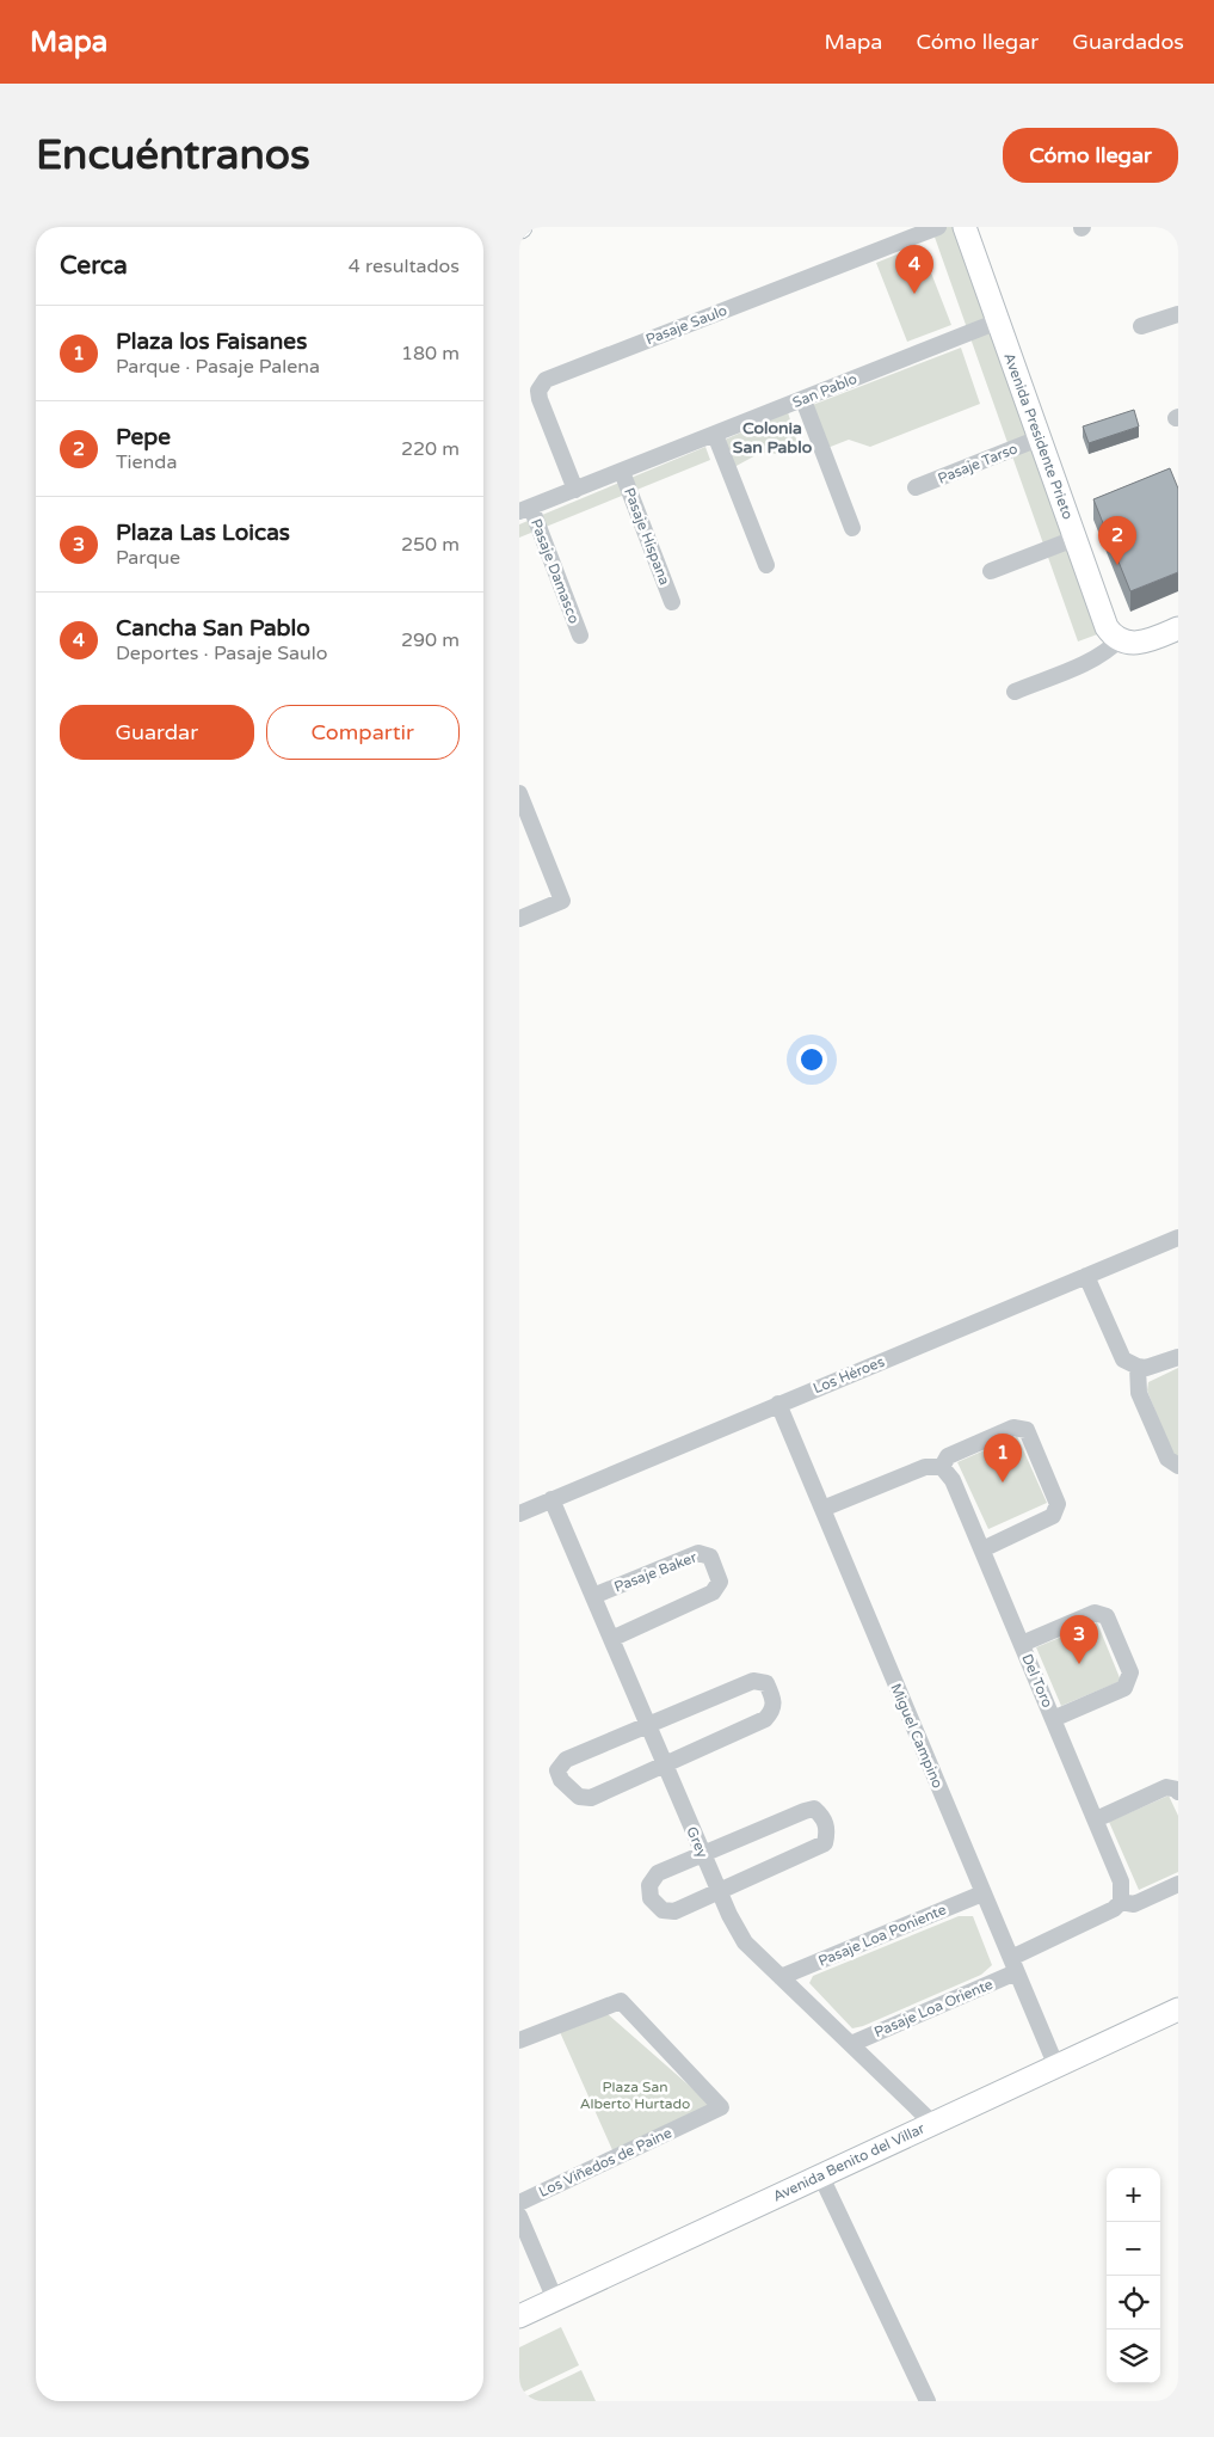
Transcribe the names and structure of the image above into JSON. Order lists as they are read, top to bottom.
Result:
{
  "streets": {
    "street": [
      "Pasaje Saulo",
      "San Pablo",
      "Avenida Presidente Prieto",
      "Pasaje Tarso",
      "Pasaje Hispana",
      "Pasaje Damasco",
      "Los Héroes",
      "Pasaje Baker",
      "Del Toro",
      "Miguel Campino",
      "Grey",
      "Pasaje Loa Poniente",
      "Pasaje Loa Oriente",
      "Los Viñedos de Paine",
      "Avenida Benito del Villar"
    ]
  },
  "crossings": [
    ["Pasaje Saulo", "San Pablo"],
    ["San Pablo", "Avenida Presidente Prieto"],
    ["San Pablo", "Pasaje Hispana"],
    ["San Pablo", "Pasaje Damasco"],
    ["Avenida Presidente Prieto", "Pasaje Tarso"],
    ["Los Héroes", "Miguel Campino"],
    ["Los Héroes", "Grey"],
    ["Pasaje Baker", "Grey"],
    ["Miguel Campino", "Pasaje Loa Poniente"],
    ["Miguel Campino", "Pasaje Loa Oriente"],
    ["Miguel Campino", "Avenida Benito del Villar"],
    ["Grey", "Pasaje Loa Poniente"],
    ["Grey", "Pasaje Loa Oriente"],
    ["Grey", "Avenida Benito del Villar"]
  ],
  "districts": ["Colonia San Pablo"],
  "parks": ["Plaza San Alberto Hurtado"],
  "page": {
    "header": "Mapa",
    "nav": ["Mapa", "Cómo llegar", "Guardados"],
    "buttons": [
      "Cómo llegar",
      ["Guardar", "Compartir"]
    ],
    "title": "Encuéntranos",
    "heading": ["Cerca", "4 resultados"],
    "pins": [
      "4",
      "2",
      "1",
      "3"
    ],
    "list": [
      {
        "mark": "1",
        "name": "Plaza los Faisanes",
        "note": "Parque · Pasaje Palena",
        "value": "180 m"
      },
      {
        "mark": "2",
        "name": "Pepe",
        "note": "Tienda",
        "value": "220 m"
      },
      {
        "mark": "3",
        "name": "Plaza Las Loicas",
        "note": "Parque",
        "value": "250 m"
      },
      {
        "mark": "4",
        "name": "Cancha San Pablo",
        "note": "Deportes · Pasaje Saulo",
        "value": "290 m"
      }
    ],
    "map_buttons": ["+", "−"]
  }
}
